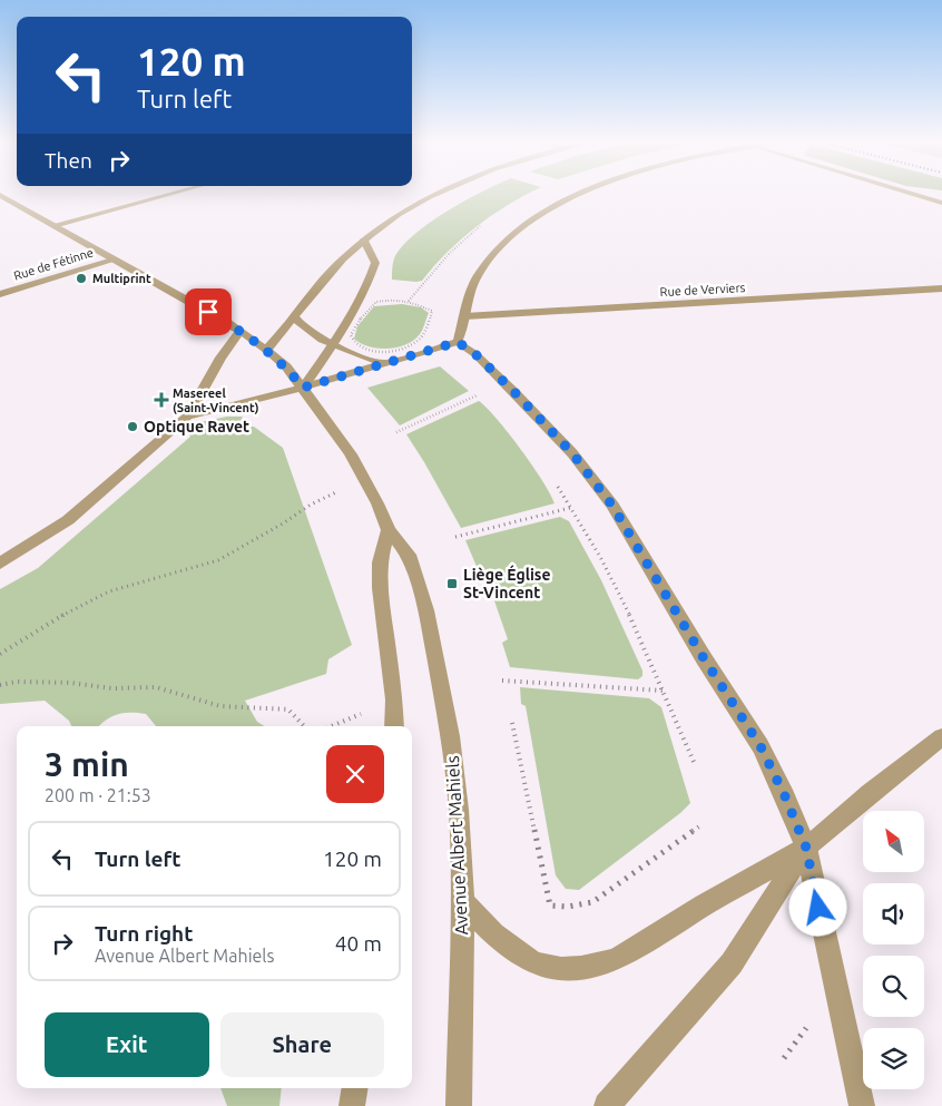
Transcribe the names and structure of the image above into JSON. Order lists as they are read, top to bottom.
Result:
{
  "streets": {
    "street": ["Rue de Fétinne", "Rue de Verviers", "Avenue Albert Mahiels"]
  },
  "crossings": [
    ["Rue de Fétinne", "Avenue Albert Mahiels"]
  ],
  "places": {
    "other": ["Multiprint", "Optique Ravet"],
    "health": ["Masereel (Saint-Vincent)"],
    "transit": ["Liège Église St-Vincent"]
  },
  "north": "top left",
  "page": {
    "turn": ["120 m", "Turn left"],
    "then": "Then",
    "heading": ["3 min", "200 m · 21:53"],
    "list": [
      {
        "name": "Turn left",
        "value": "120 m"
      },
      {
        "name": "Turn right",
        "note": "Avenue Albert Mahiels",
        "value": "40 m"
      }
    ],
    "buttons": ["Exit", "Share"]
  }
}
